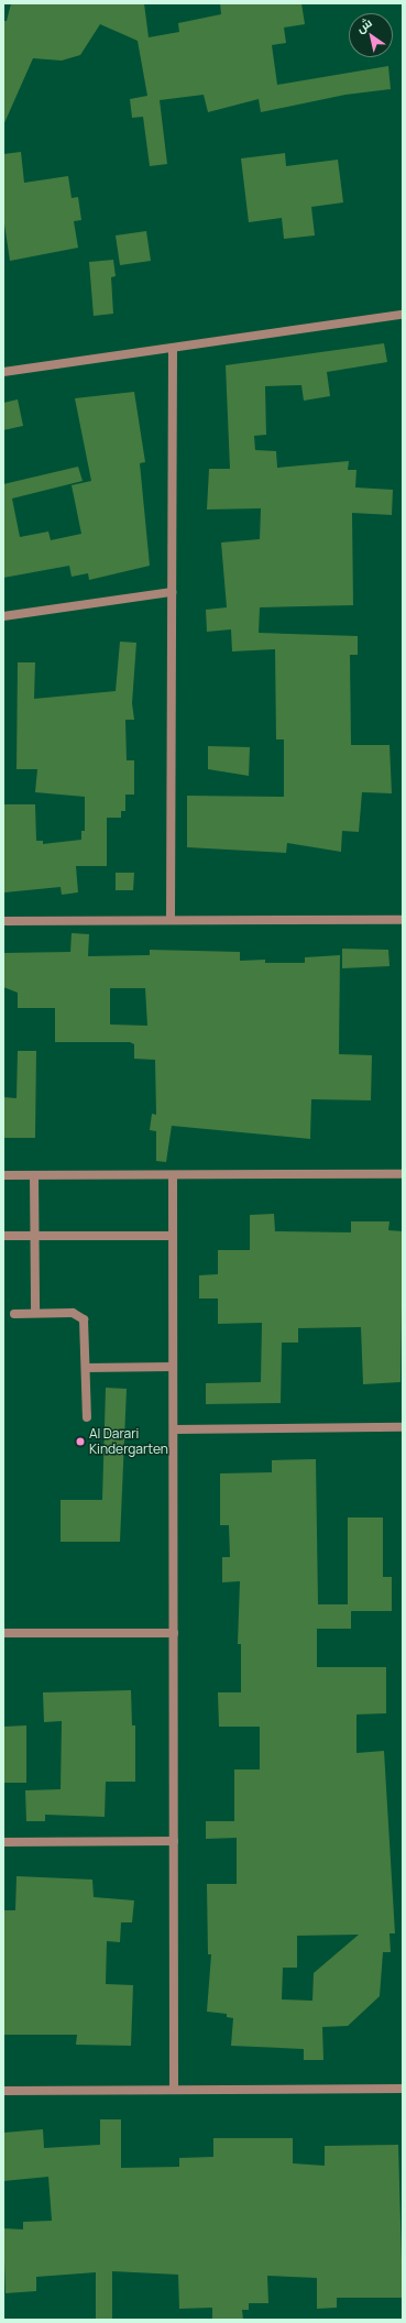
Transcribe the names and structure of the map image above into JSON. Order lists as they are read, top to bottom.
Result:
{
  "places": ["Al Darari Kindergarten"],
  "north": "top left"
}
